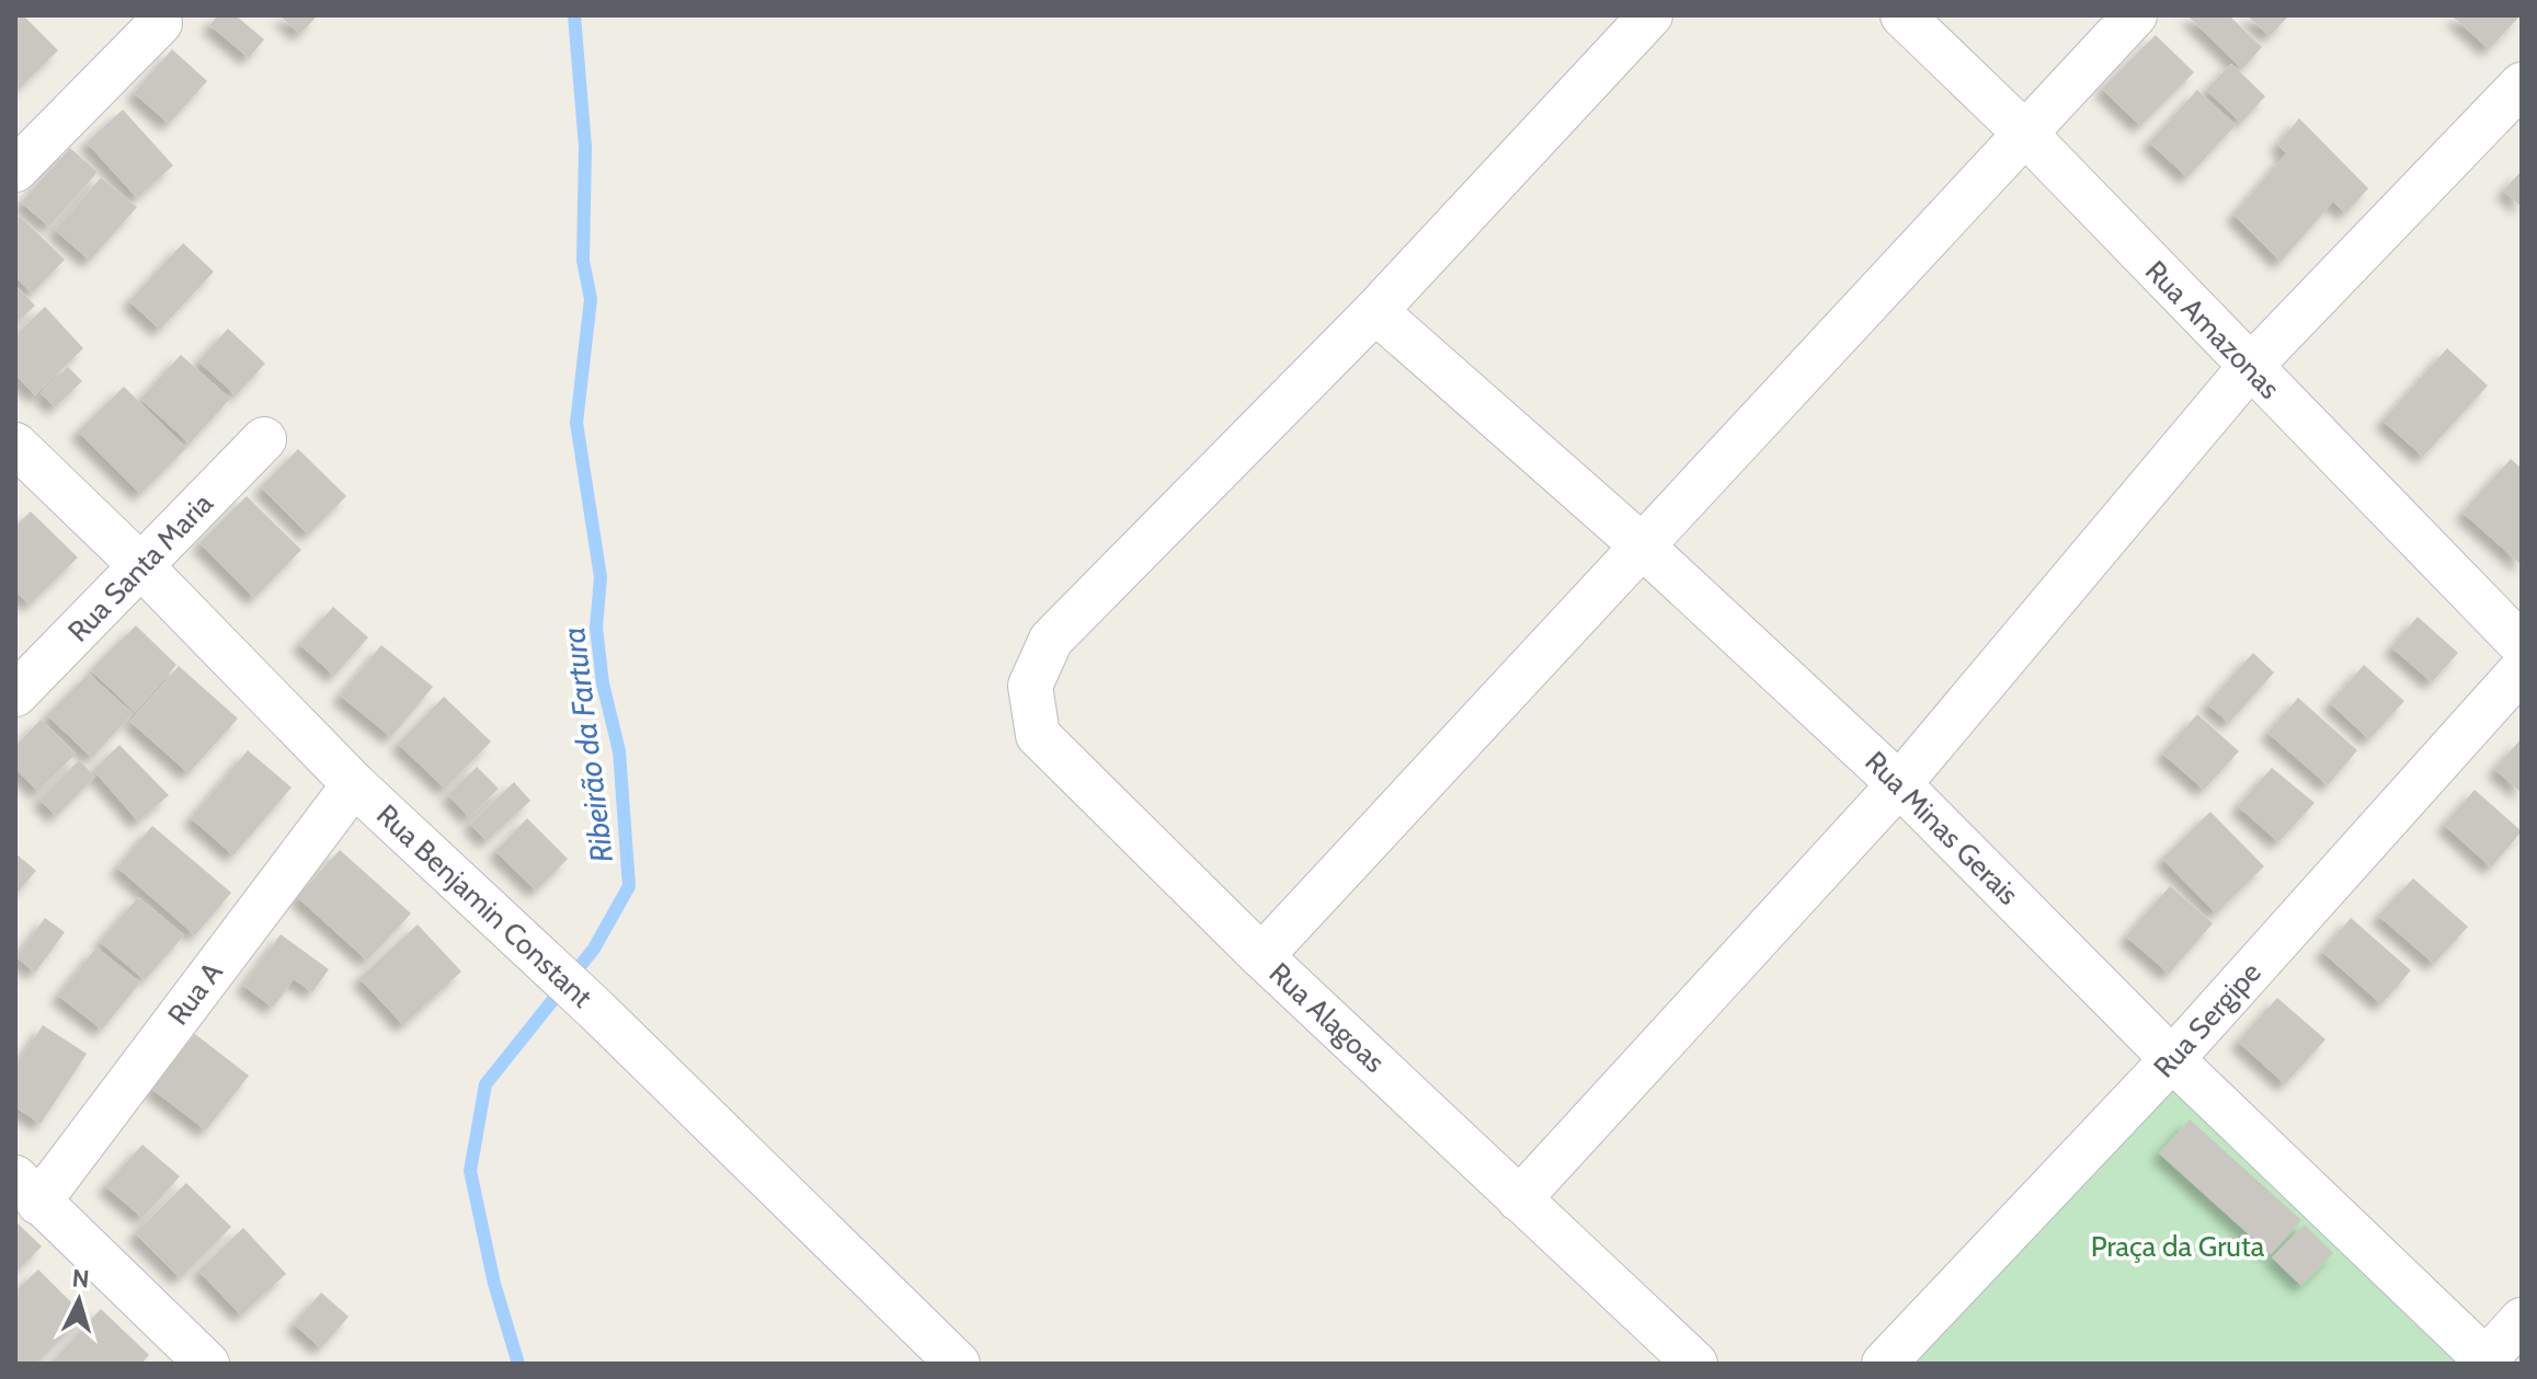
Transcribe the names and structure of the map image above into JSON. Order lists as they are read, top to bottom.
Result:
{
  "streets": {
    "street": [
      "Rua Amazonas",
      "Rua Santa Maria",
      "Rua Minas Gerais",
      "Rua Benjamin Constant",
      "Rua A",
      "Rua Alagoas",
      "Rua Sergipe"
    ]
  },
  "crossings": [
    ["Rua Santa Maria", "Rua Benjamin Constant"],
    ["Rua Minas Gerais", "Rua Alagoas"],
    ["Rua Minas Gerais", "Rua Sergipe"],
    ["Rua Benjamin Constant", "Rua A"]
  ],
  "water": ["Ribeirão da Fartura"],
  "parks": ["Praça da Gruta"],
  "north": "top"
}
